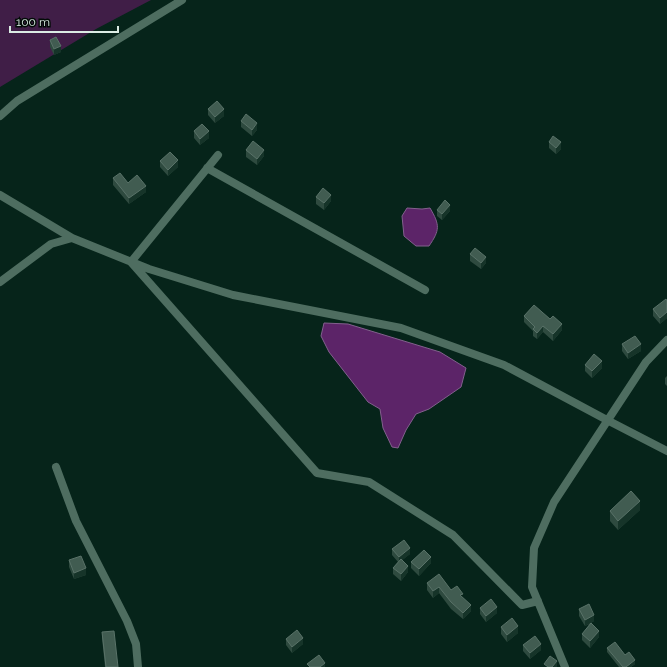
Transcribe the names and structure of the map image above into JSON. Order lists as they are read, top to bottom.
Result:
{
  "scale_bar": "100 m"
}
